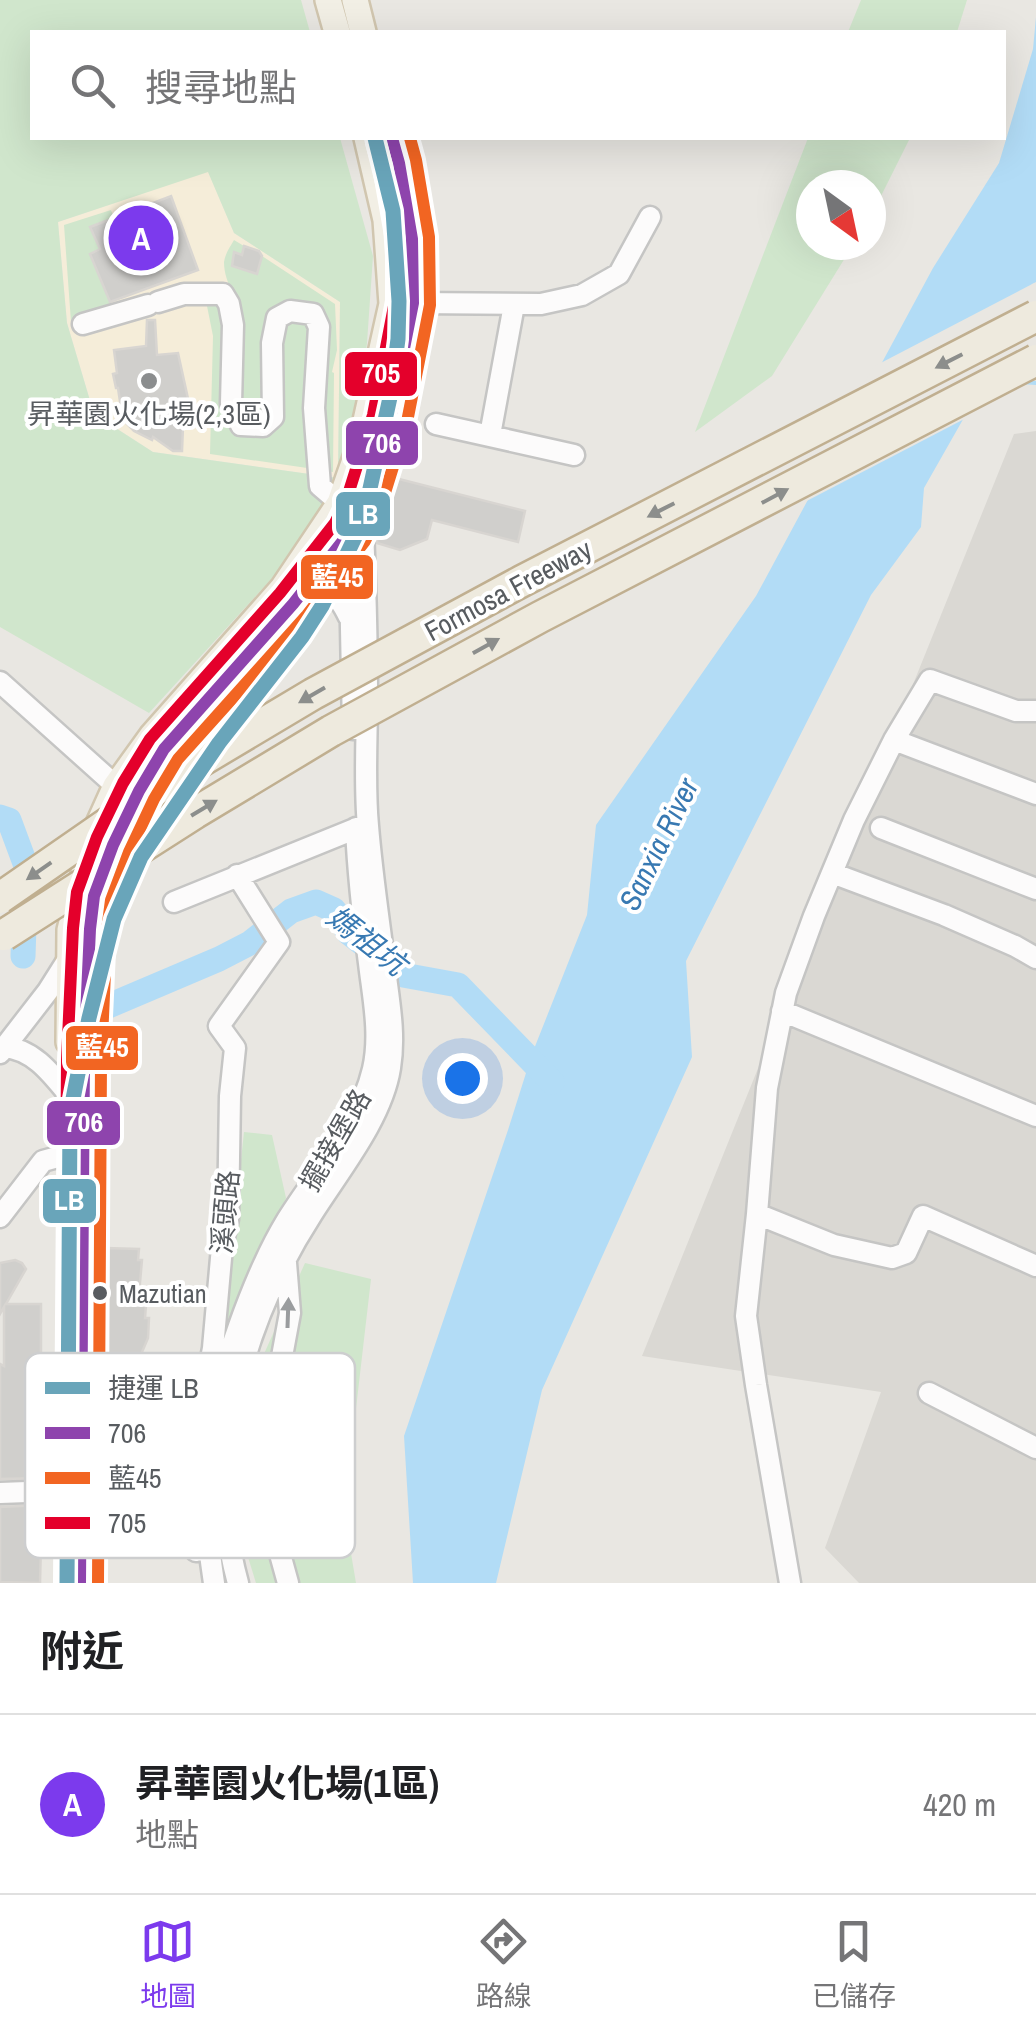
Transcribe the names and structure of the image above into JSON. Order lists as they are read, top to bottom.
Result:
{
  "streets": {
    "highway": ["Formosa Freeway"],
    "street": ["擺接堡路", "溪頭路"]
  },
  "water": ["Sanxia River", "媽祖坑"],
  "places": ["昇華園火化場(2,3區)", "Mazutian"],
  "lines": [
    "metro line LB",
    "transit line 706",
    "transit line 藍45",
    "transit line 705"
  ],
  "legend": [
    "捷運 LB",
    "706",
    "藍45",
    "705"
  ],
  "north": "bottom right",
  "page": {
    "search": "搜尋地點",
    "pins": "A",
    "heading": "附近",
    "list": [
      {
        "mark": "A",
        "name": "昇華園火化場(1區)",
        "note": "地點",
        "value": "420 m"
      }
    ],
    "nav": ["地圖", "路線", "已儲存"]
  }
}
